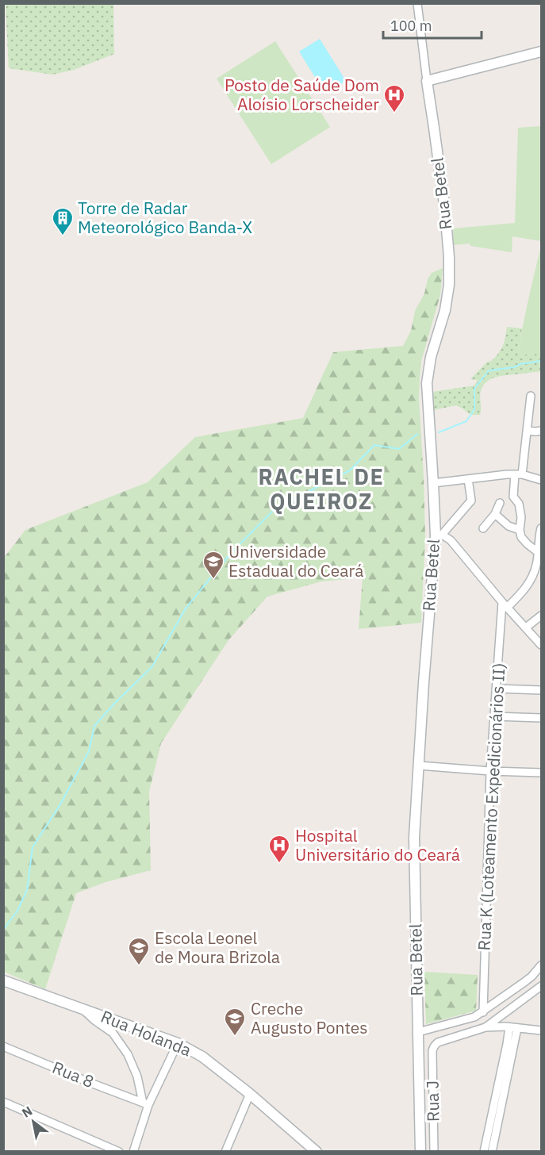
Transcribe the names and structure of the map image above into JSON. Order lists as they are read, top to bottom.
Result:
{
  "streets": {
    "street": [
      "Rua Betel",
      "Rua K (Loteamento Expedicionários II)",
      "Rua Holanda",
      "Rua 8",
      "Rua J"
    ]
  },
  "districts": ["RACHEL DE QUEIROZ"],
  "places": {
    "hospital": ["Posto de Saúde Dom Aloísio Lorscheider", "Hospital Universitário do Ceará"],
    "building": ["Torre de Radar Meteorológico Banda-X"],
    "school or university": ["Universidade Estadual do Ceará", "Escola Leonel de Moura Brizola", "Creche Augusto Pontes"]
  },
  "scale_bar": "100 m",
  "north": "top left"
}
